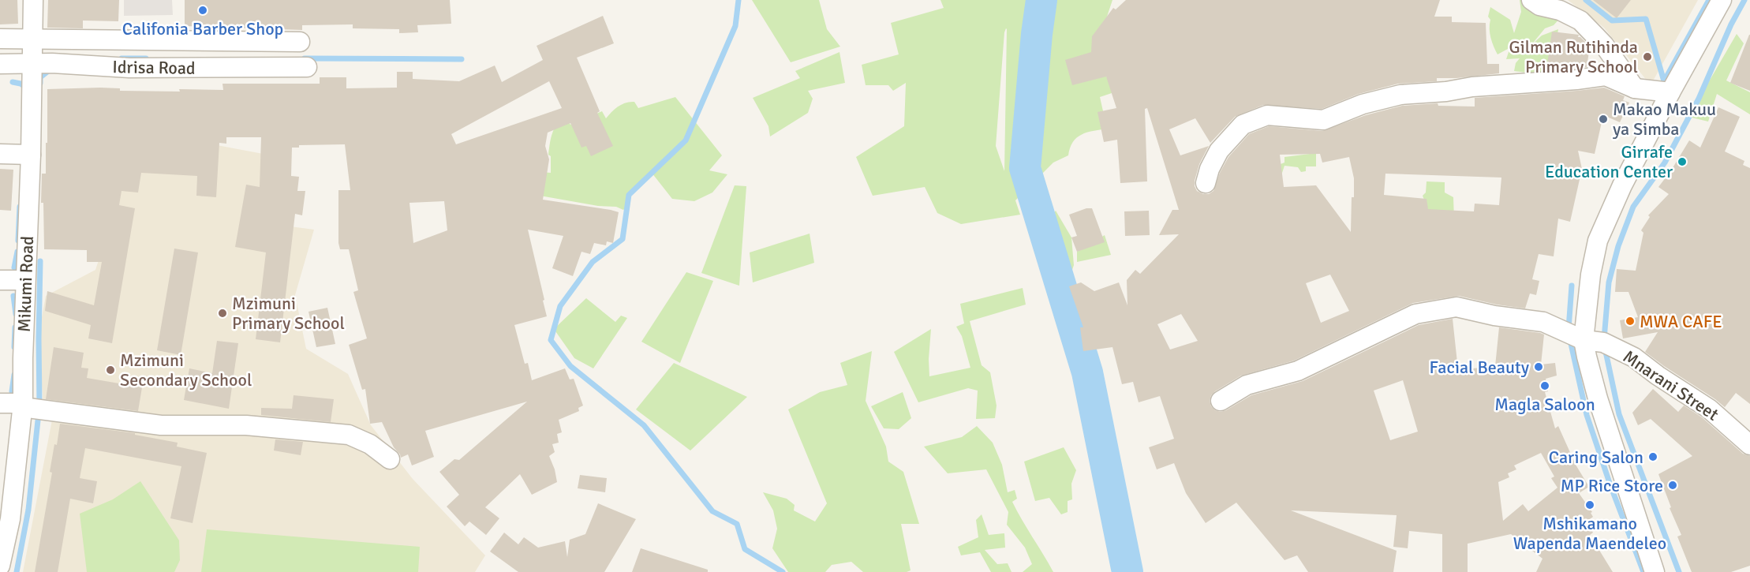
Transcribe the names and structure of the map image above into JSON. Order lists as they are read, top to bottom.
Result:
{
  "streets": {
    "street": ["Idrisa Road", "Mikumi Road", "Mnarani Street"]
  },
  "crossings": [
    ["Idrisa Road", "Mikumi Road"]
  ],
  "places": [
    "Califonia Barber Shop",
    "Gilman Rutihinda Primary School",
    "Makao Makuu ya Simba",
    "Girrafe Education Center",
    "Mzimuni Primary School",
    "MWA CAFE",
    "Facial Beauty",
    "Mzimuni Secondary School",
    "Magla Saloon",
    "Caring Salon",
    "MP Rice Store",
    "Mshikamano Wapenda Maendeleo"
  ]
}
